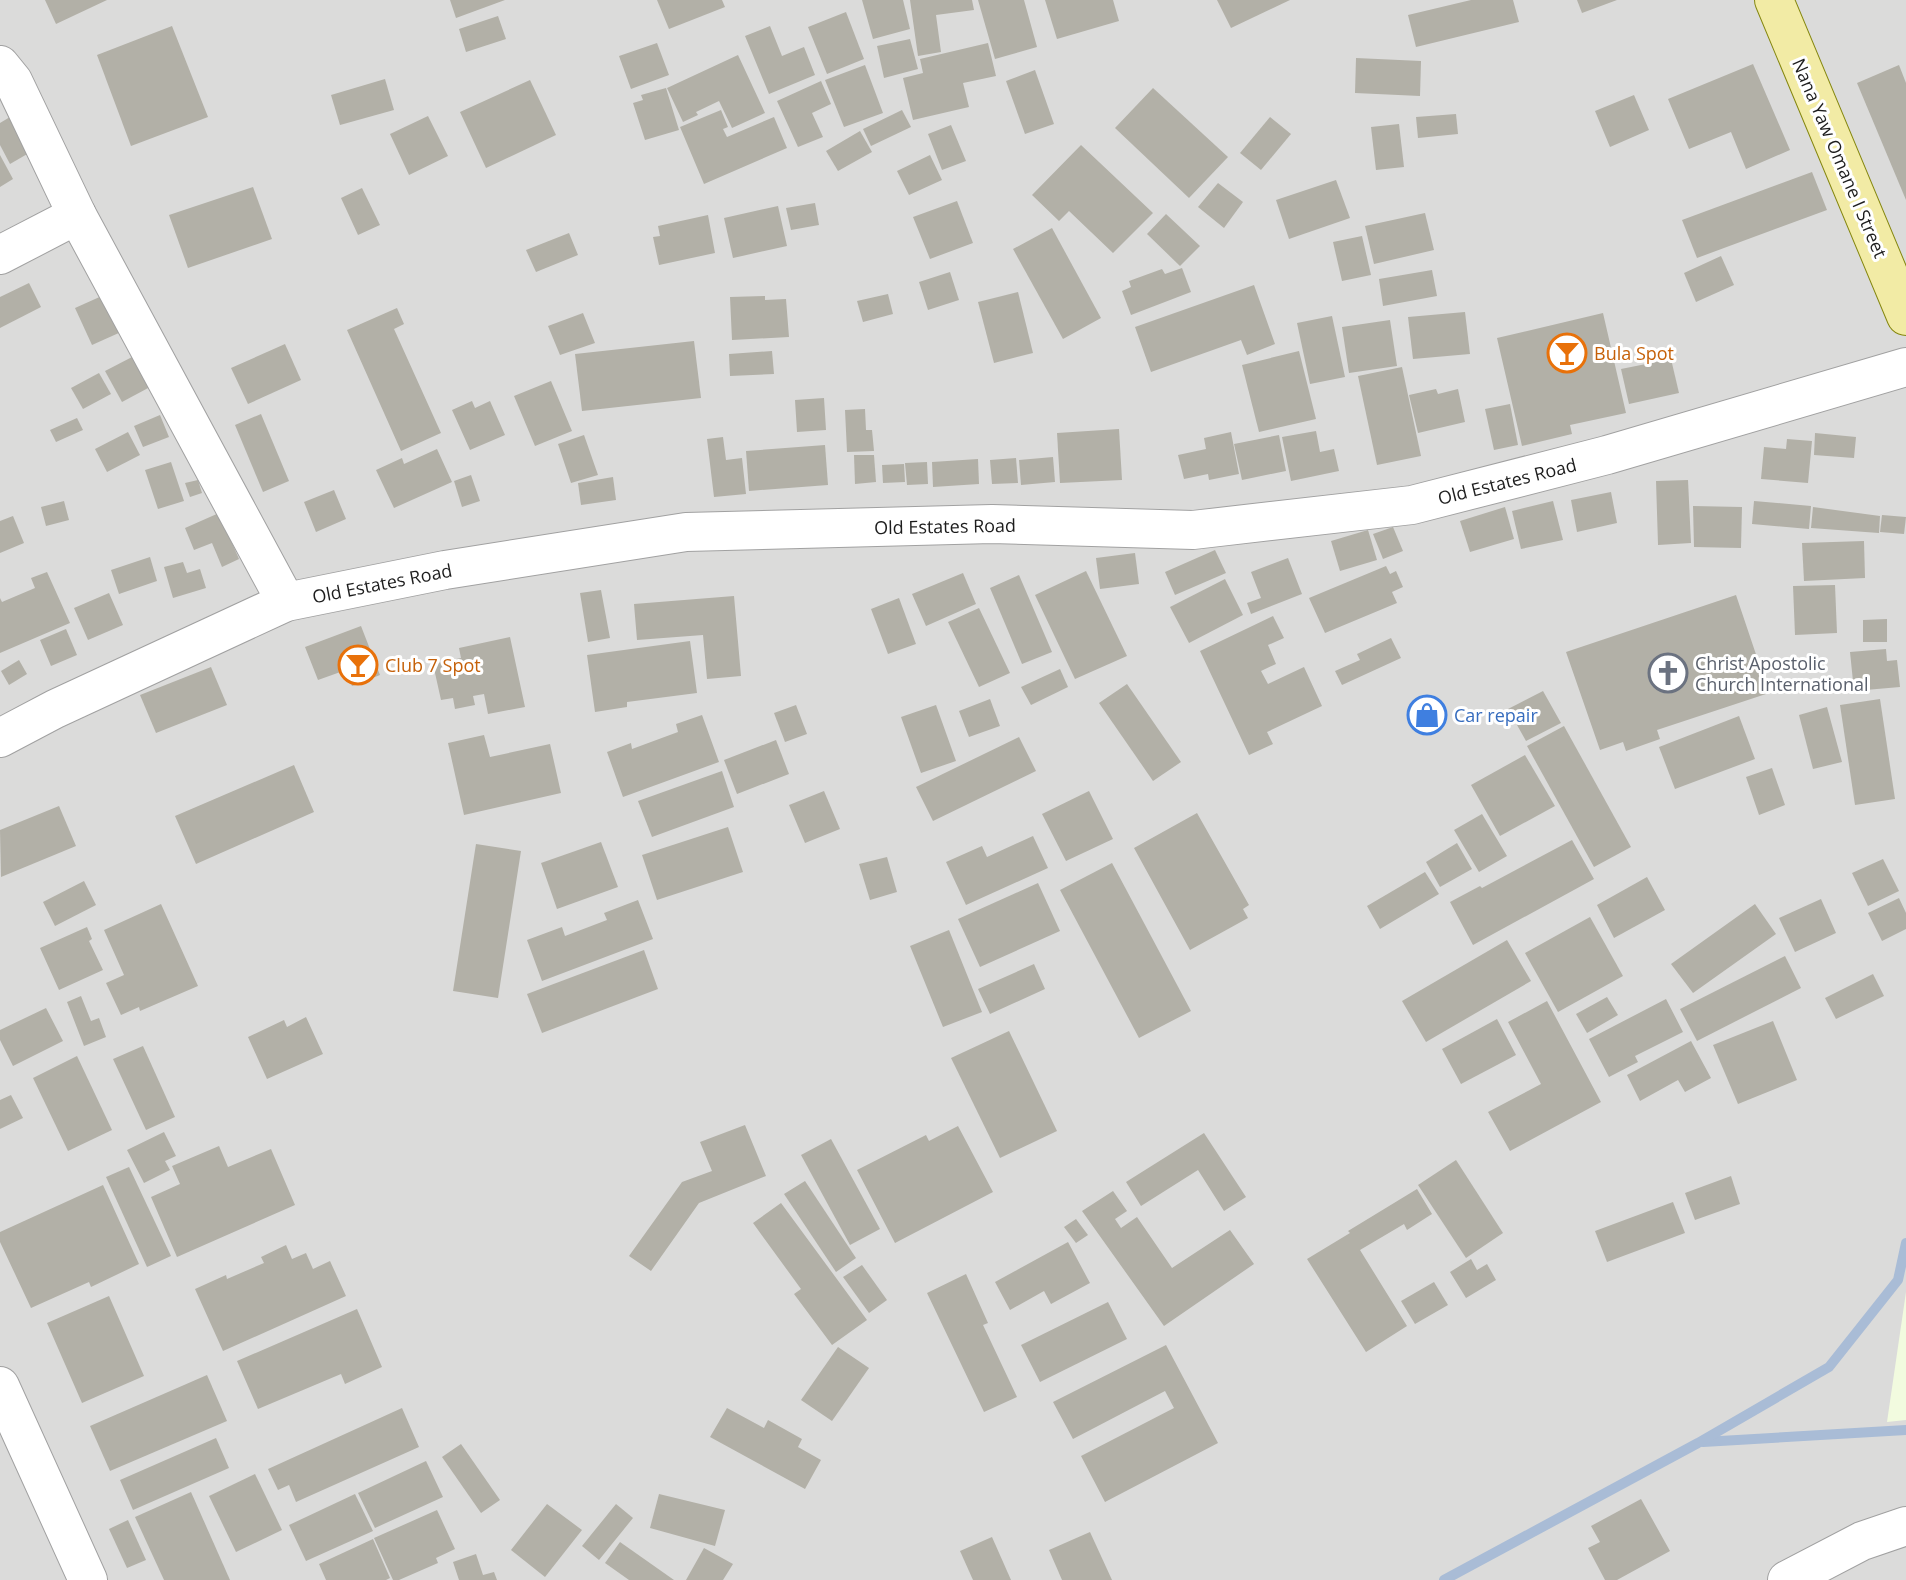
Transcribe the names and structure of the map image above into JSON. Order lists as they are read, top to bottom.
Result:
{
  "streets": {
    "main road": ["Nana Yaw Omane I Street"],
    "street": ["Old Estates Road"]
  },
  "places": {
    "bar": ["Bula Spot", "Club 7 Spot"],
    "church": ["Christ Apostolic Church International"],
    "shop": ["Car repair"]
  }
}
